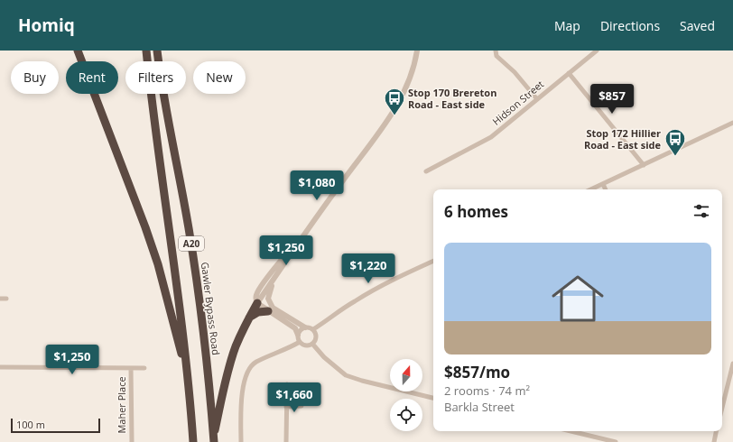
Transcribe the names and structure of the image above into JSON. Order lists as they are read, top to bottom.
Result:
{
  "streets": {
    "highway": ["A20", "Gawler Bypass Road"],
    "street": ["Hidson Street", "Maher Place"]
  },
  "places": {
    "bus stop": ["Stop 170 Brereton Road - East side", "Stop 172 Hillier Road - East side"]
  },
  "scale_bar": "100 m",
  "north": "top",
  "page": {
    "header": "Homiq",
    "nav": ["Map", "Directions", "Saved"],
    "chip": [
      "Buy",
      "Rent",
      "Filters",
      "New"
    ],
    "price": [
      "$857",
      "$1,080",
      "$1,250",
      "$1,220",
      "$1,250",
      "$1,660"
    ],
    "heading": "6 homes",
    "list": [
      {
        "name": "$857/mo",
        "note": "2 rooms · 74 m² · Barkla Street"
      }
    ],
    "scale": "100 m"
  }
}
